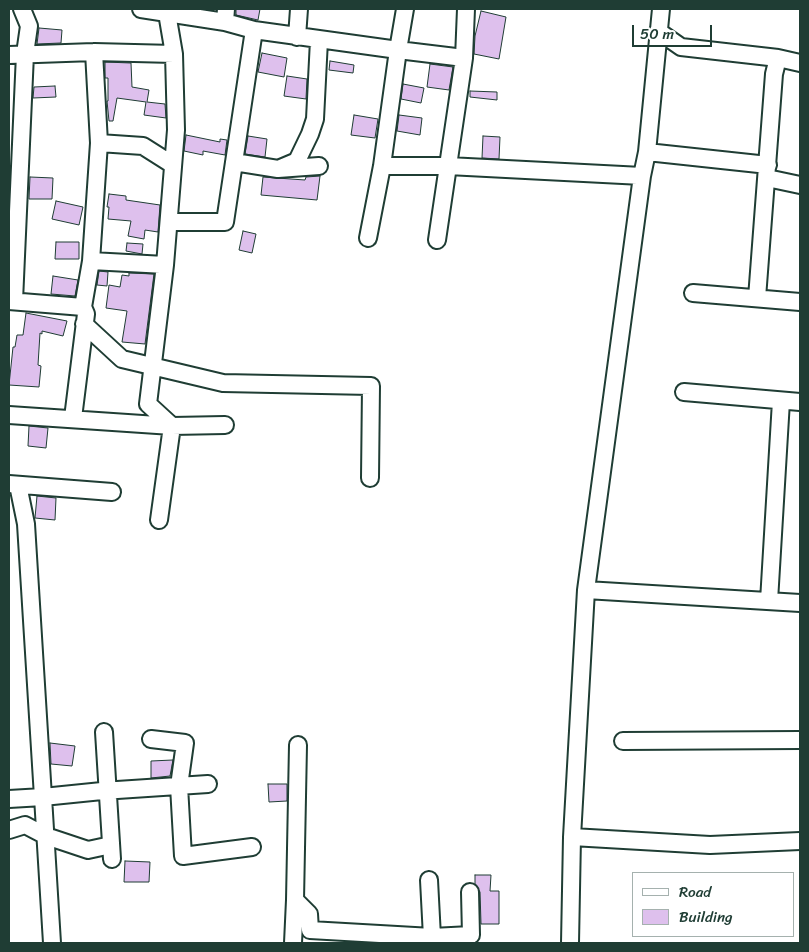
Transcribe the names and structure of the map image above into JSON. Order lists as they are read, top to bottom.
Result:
{
  "legend": ["Road", "Building"],
  "scale_bar": "50 m"
}
